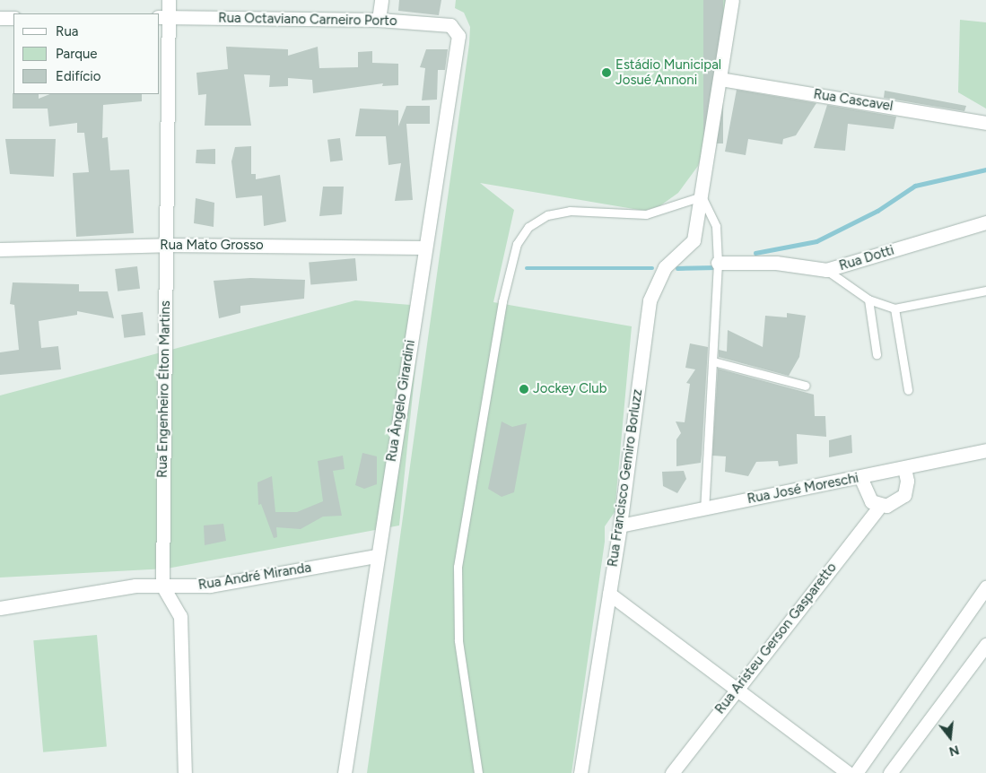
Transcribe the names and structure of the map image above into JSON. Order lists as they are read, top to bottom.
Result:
{
  "streets": {
    "street": [
      "Rua Octaviano Carneiro Porto",
      "Rua Cascavel",
      "Rua Mato Grosso",
      "Rua Dotti",
      "Rua Engenheiro Élton Martins",
      "Rua Ângelo Girardini",
      "Rua Francisco Gemiro Borluzz",
      "Rua José Moreschi",
      "Rua André Miranda",
      "Rua Aristeu Gerson Gasparetto"
    ]
  },
  "crossings": [
    ["Rua Octaviano Carneiro Porto", "Rua Engenheiro Élton Martins"],
    ["Rua Octaviano Carneiro Porto", "Rua Ângelo Girardini"],
    ["Rua Cascavel", "Rua Francisco Gemiro Borluzz"],
    ["Rua Mato Grosso", "Rua Engenheiro Élton Martins"],
    ["Rua Mato Grosso", "Rua Ângelo Girardini"],
    ["Rua Engenheiro Élton Martins", "Rua André Miranda"],
    ["Rua Ângelo Girardini", "Rua André Miranda"],
    ["Rua Francisco Gemiro Borluzz", "Rua José Moreschi"]
  ],
  "places": ["Estádio Municipal Josué Annoni", "Jockey Club"],
  "legend": ["Rua", "Parque", "Edifício"],
  "north": "bottom"
}
